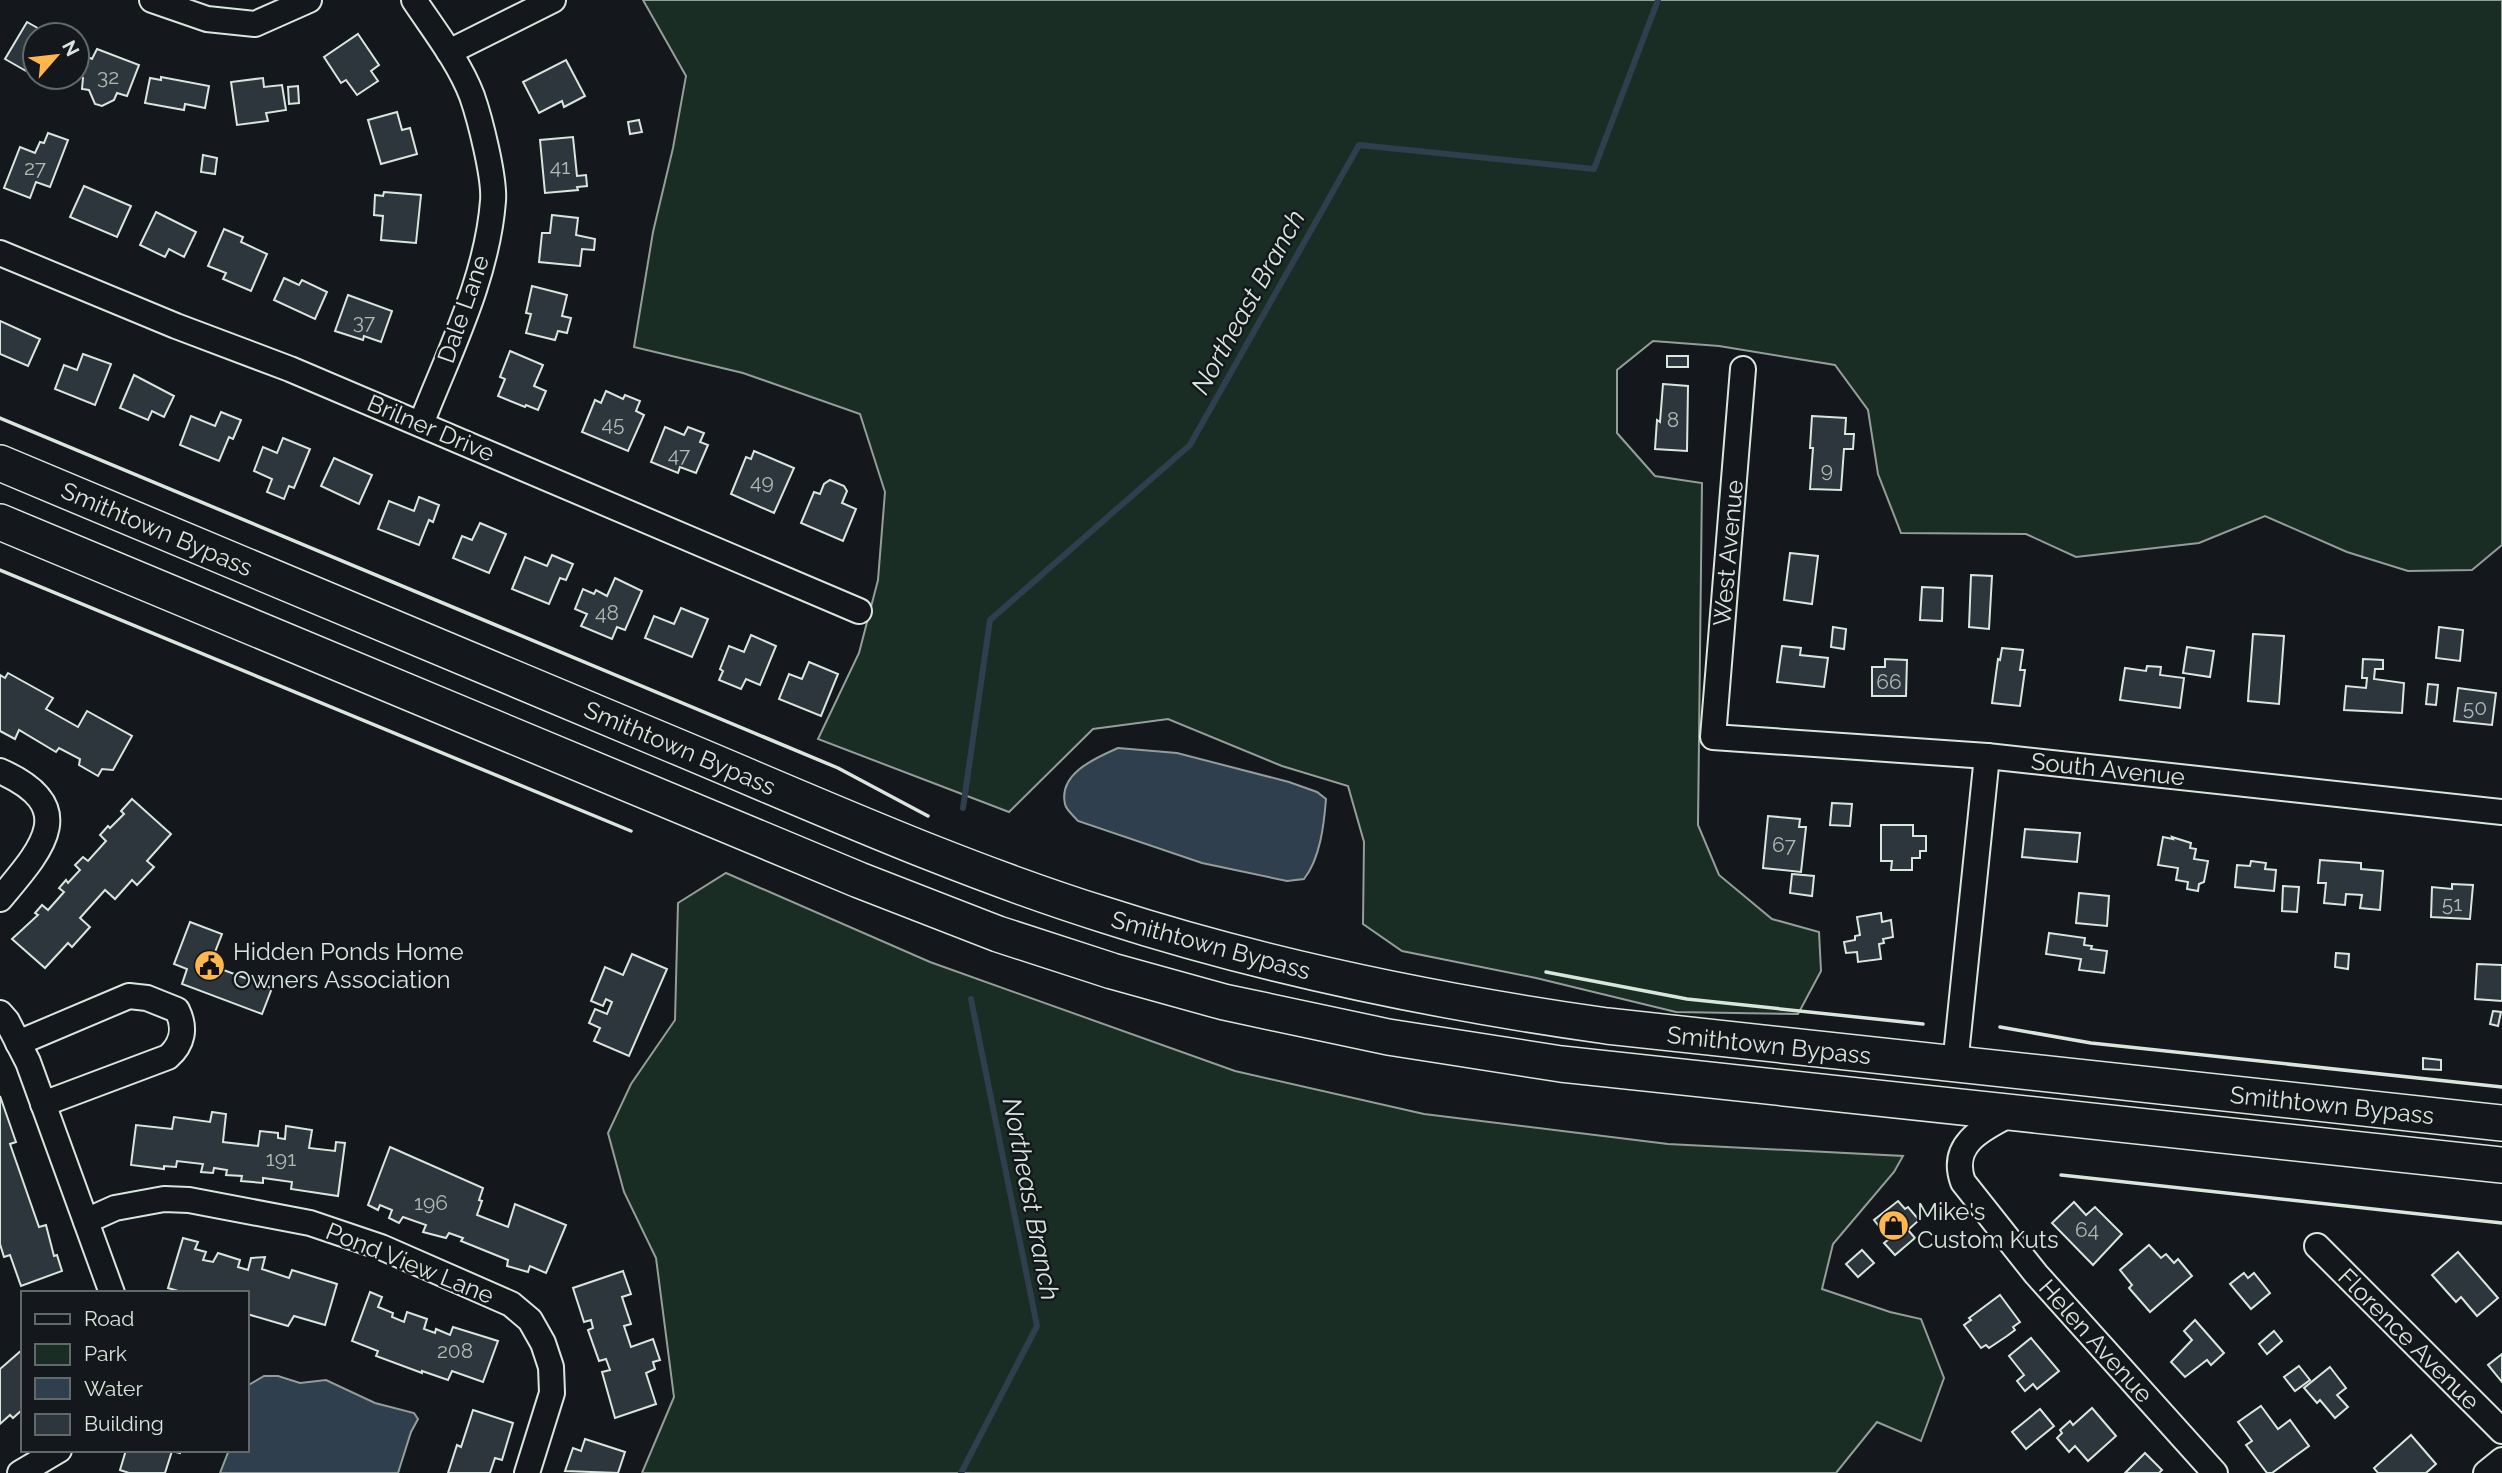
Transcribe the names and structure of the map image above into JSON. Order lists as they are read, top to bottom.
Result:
{
  "streets": {
    "highway": ["Smithtown Bypass"],
    "street": [
      "Dale Lane",
      "Brilner Drive",
      "West Avenue",
      "South Avenue",
      "Pond View Lane",
      "Florence Avenue",
      "Helen Avenue"
    ]
  },
  "crossings": [
    ["Dale Lane", "Brilner Drive"],
    ["Smithtown Bypass", "Helen Avenue"],
    ["West Avenue", "South Avenue"]
  ],
  "water": ["Northeast Branch"],
  "places": {
    "public building": ["Hidden Ponds Home Owners Association"],
    "shop": ["Mike's Custom Kuts"]
  },
  "house_numbers": [
    "32",
    "41",
    "27",
    "37",
    "8",
    "45",
    "47",
    "9",
    "49",
    "48",
    "66",
    "50",
    "67",
    "51",
    "191",
    "196",
    "64",
    "208"
  ],
  "legend": [
    "Road",
    "Park",
    "Water",
    "Building"
  ],
  "north": "top right"
}
